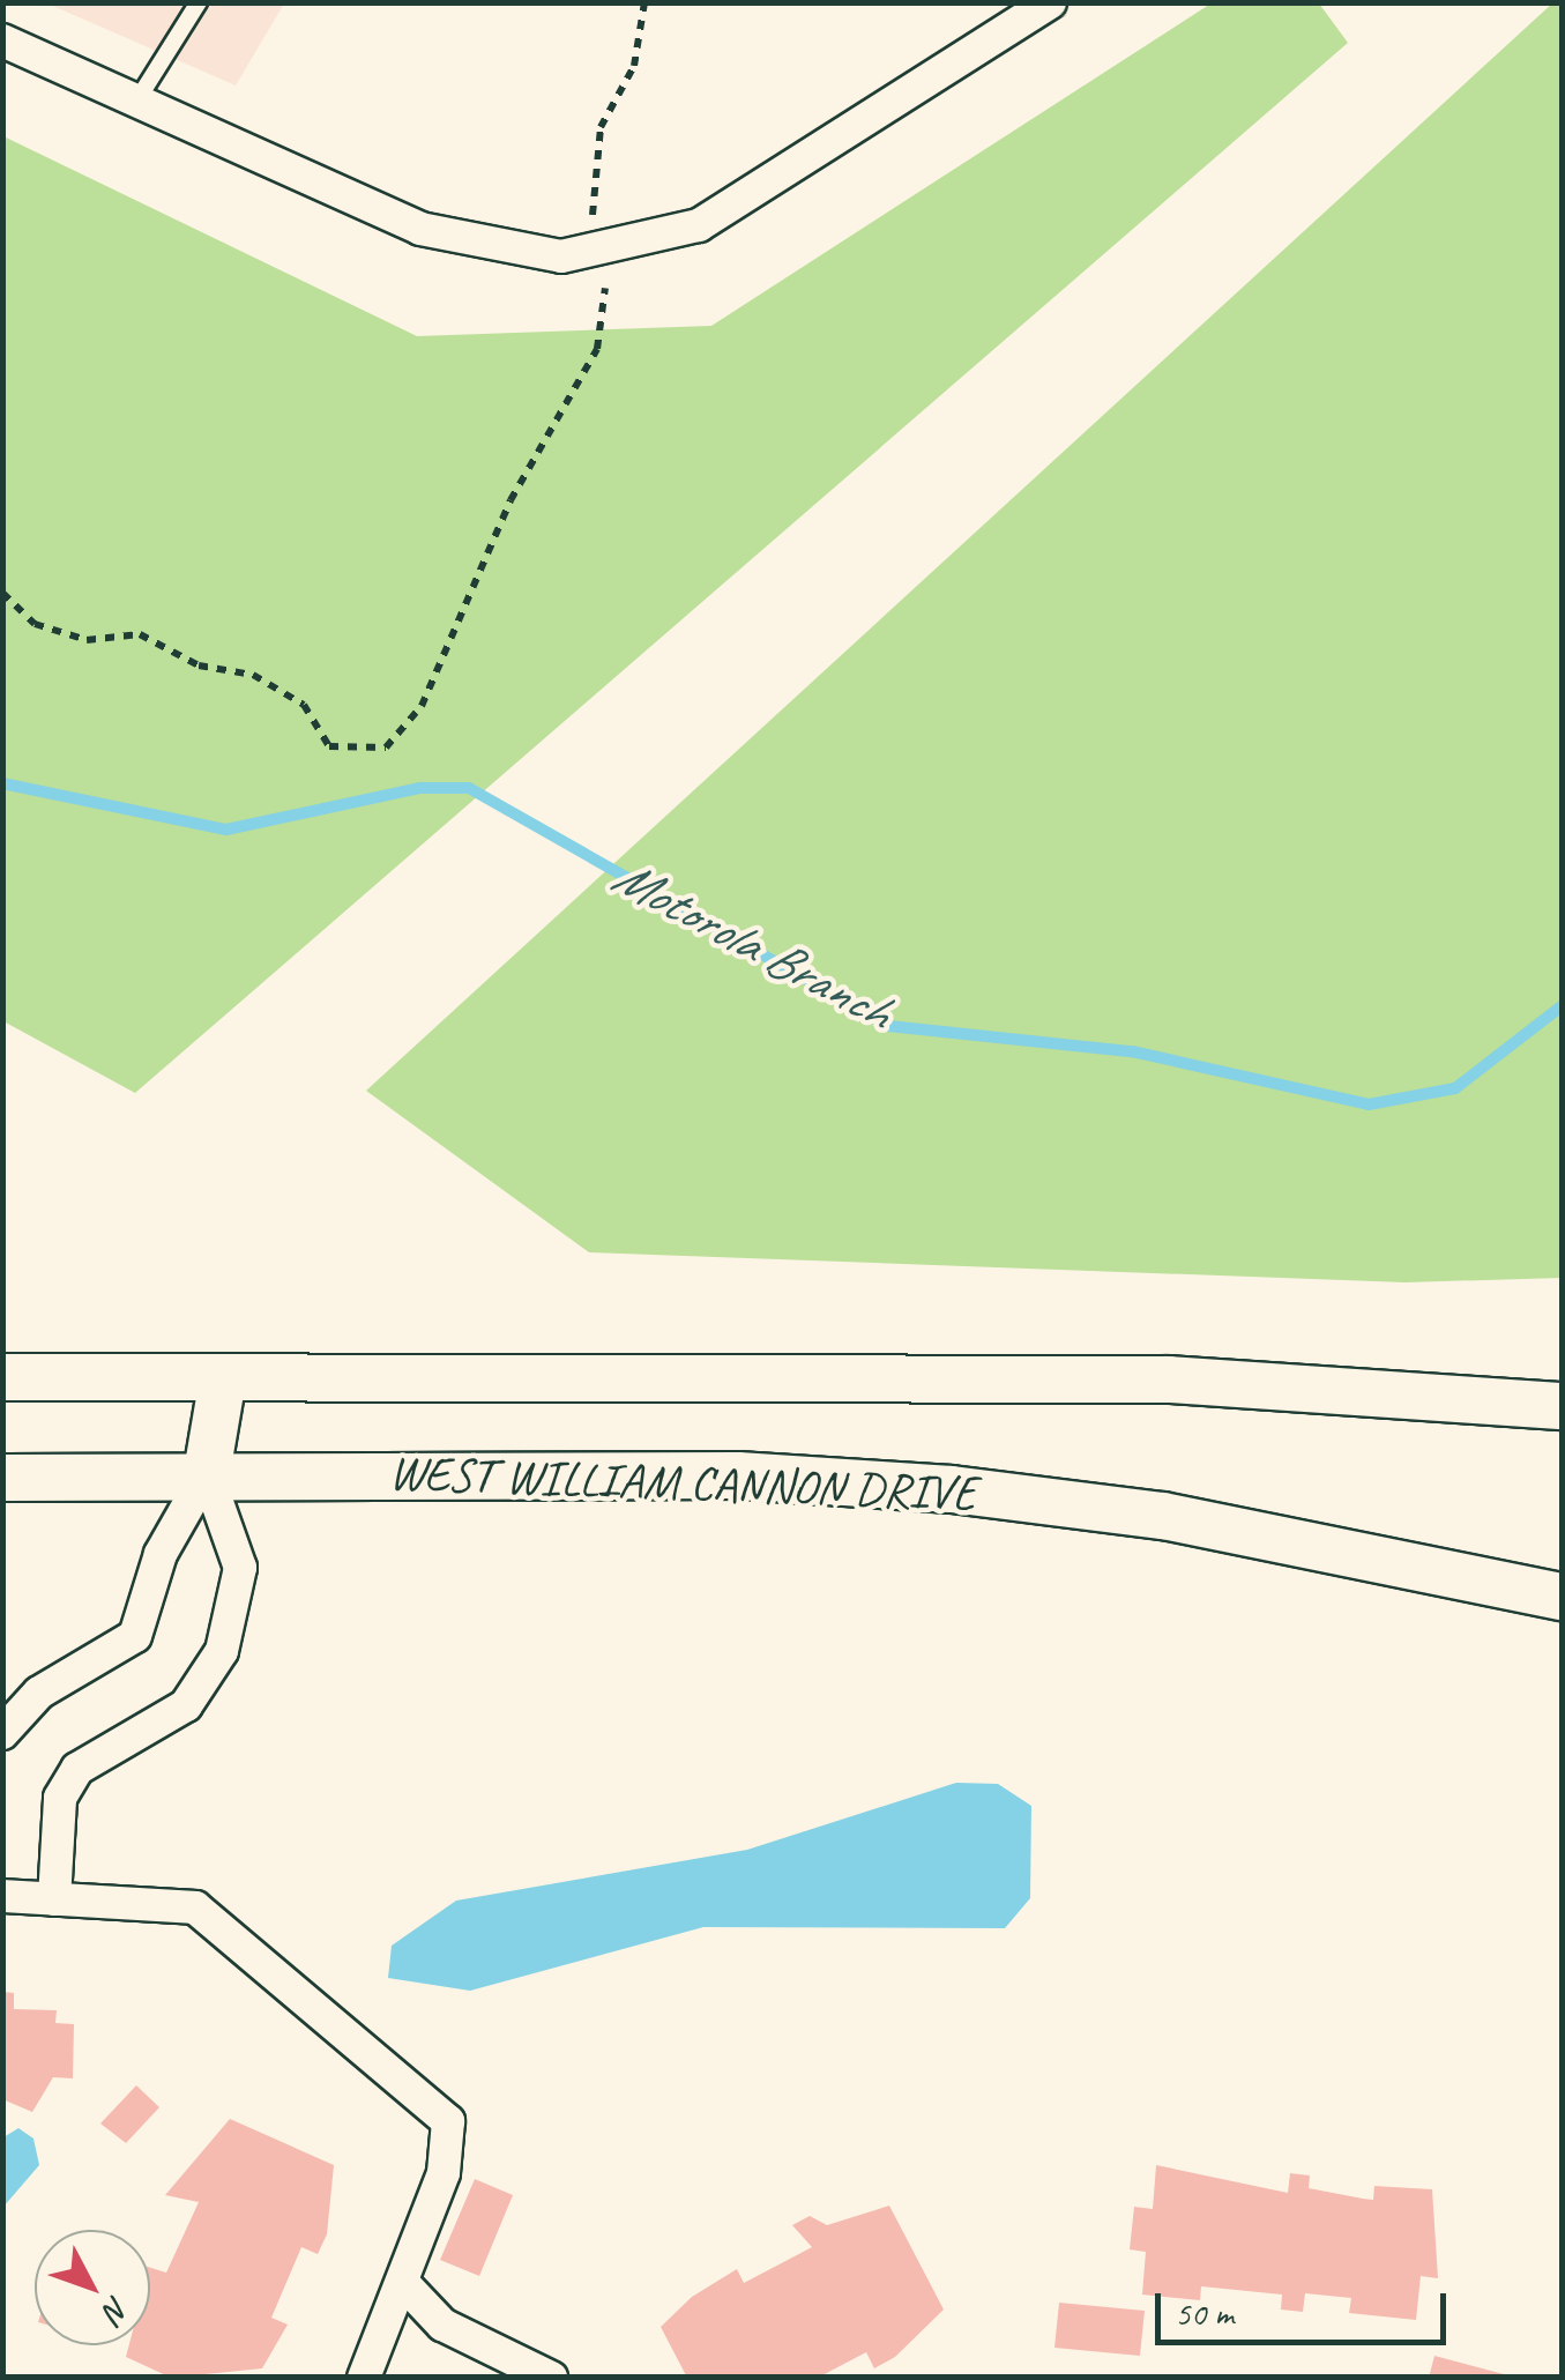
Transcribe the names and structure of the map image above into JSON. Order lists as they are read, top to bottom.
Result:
{
  "streets": {
    "main road": ["WEST WILLIAM CANNON DRIVE"]
  },
  "water": ["Motorola Branch"],
  "scale_bar": "50 m",
  "north": "bottom right"
}
